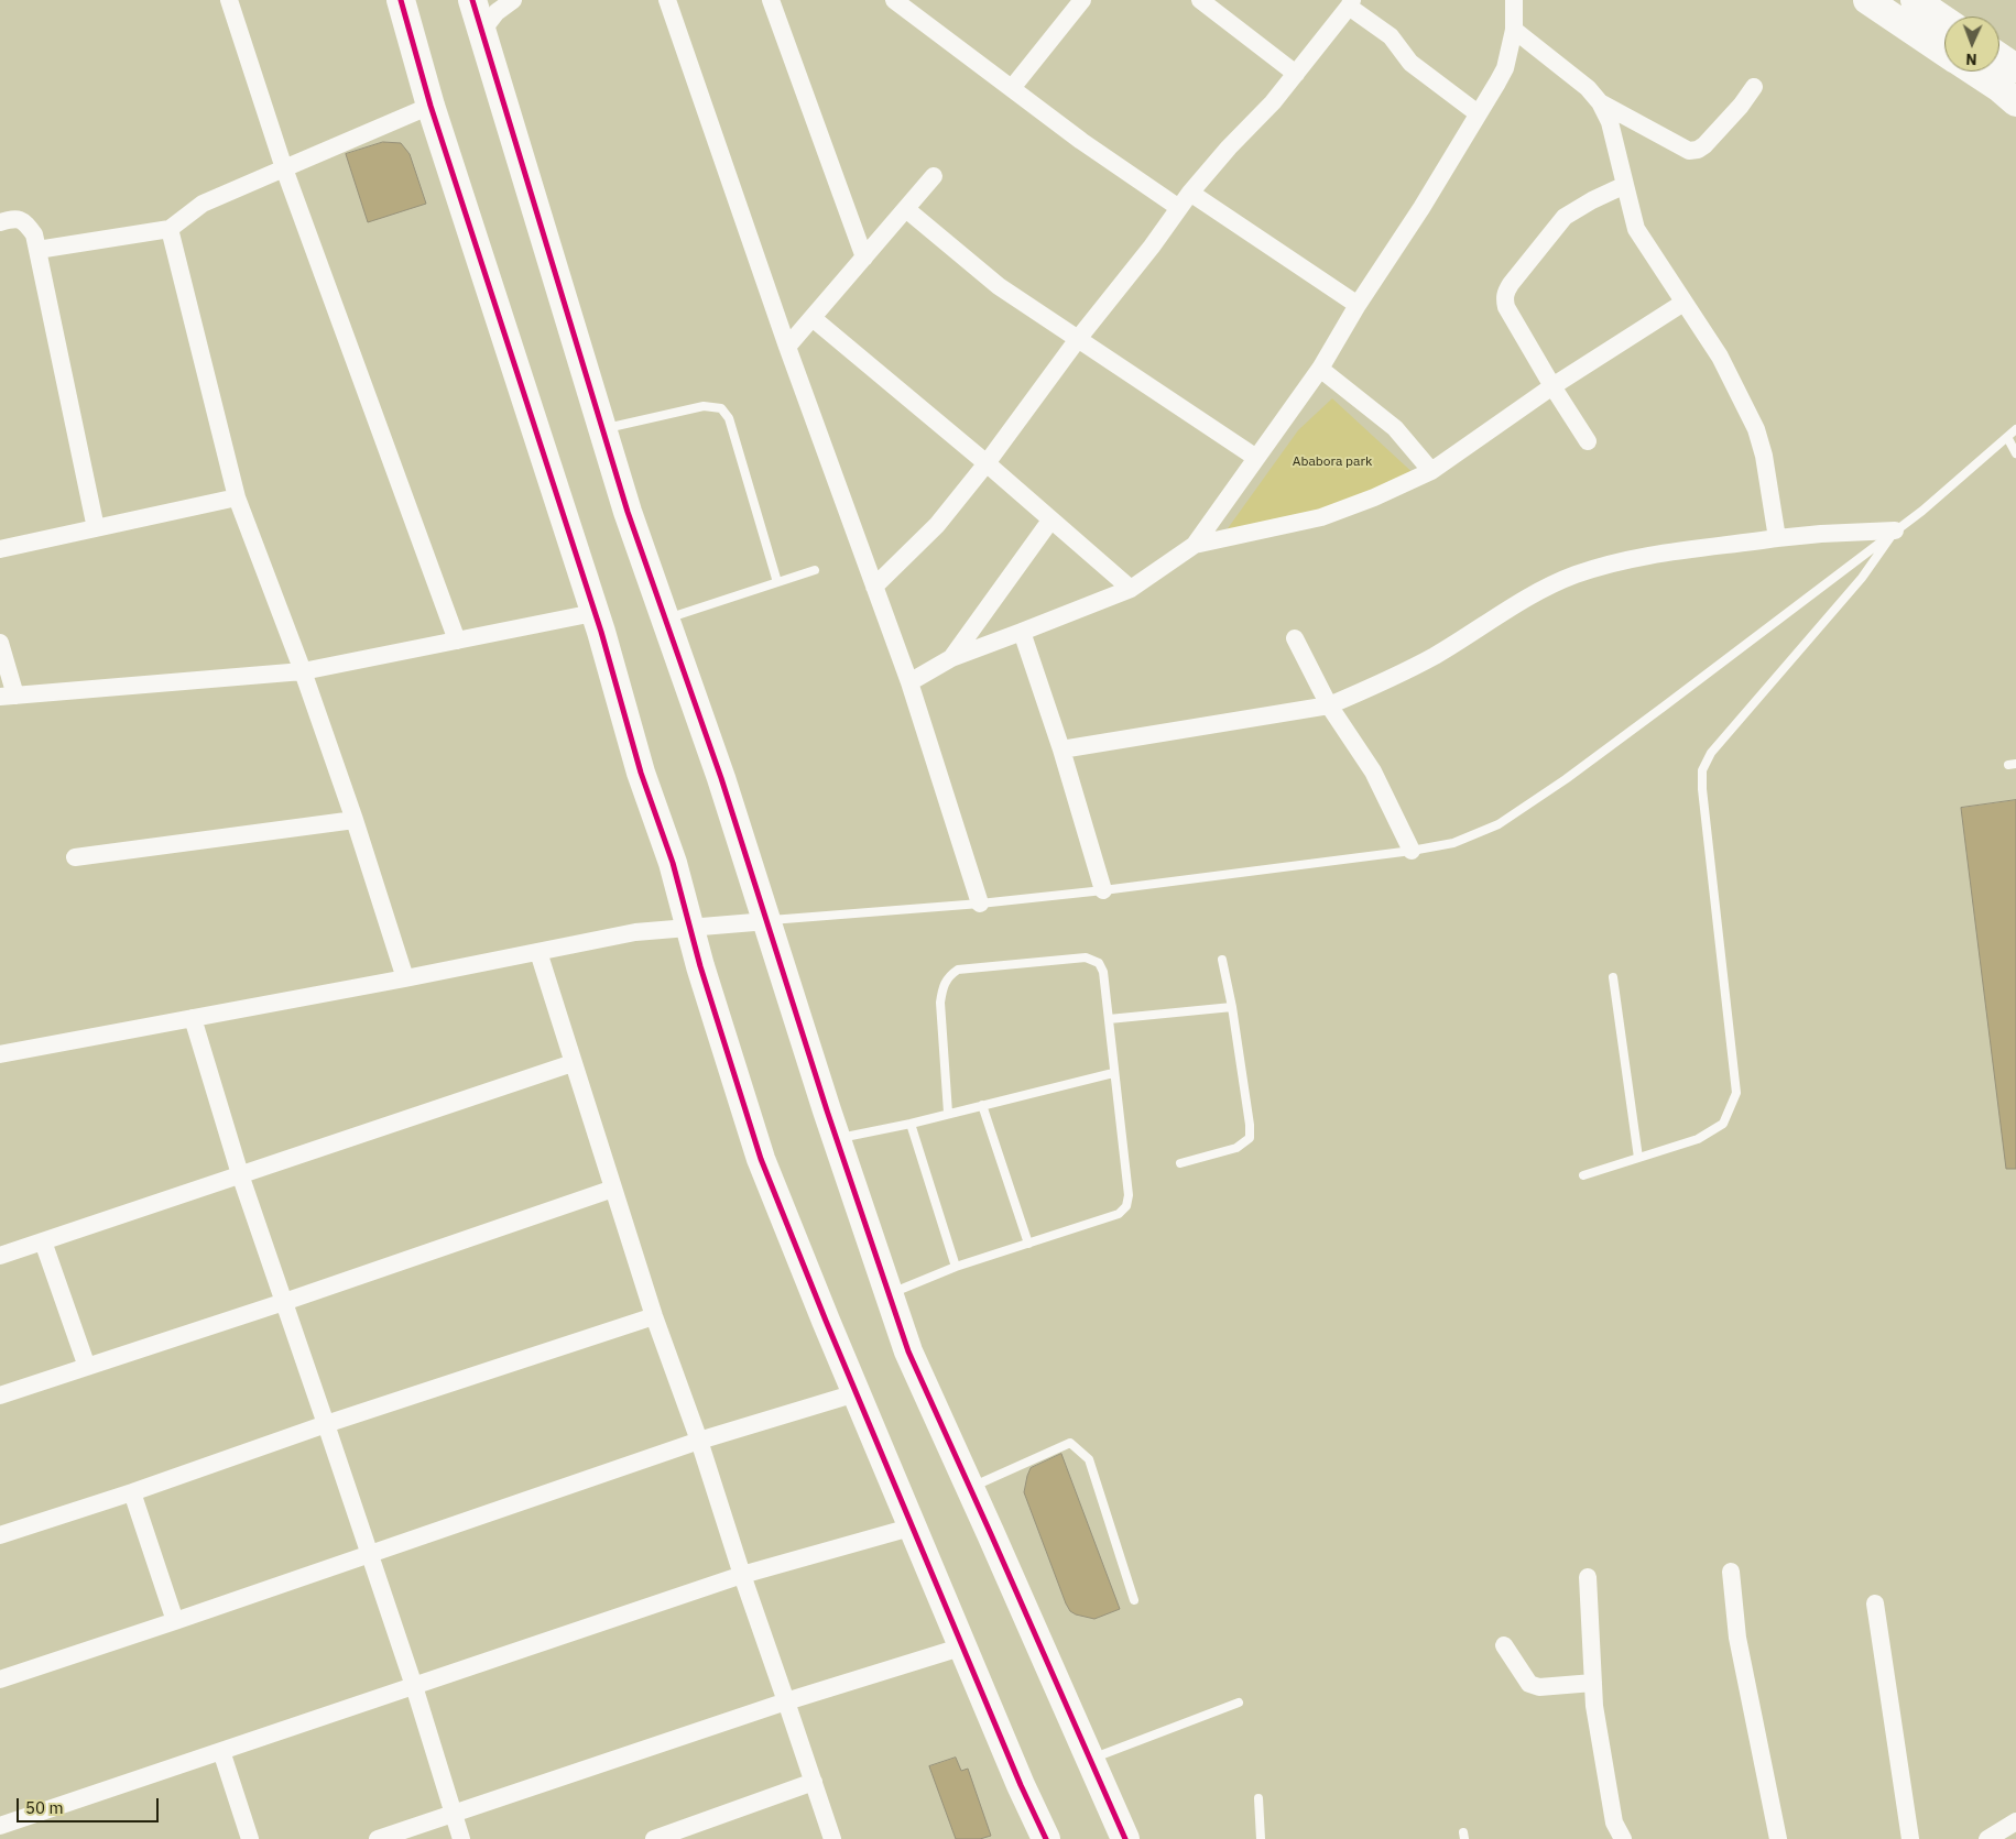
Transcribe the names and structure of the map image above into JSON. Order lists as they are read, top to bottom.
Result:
{
  "parks": ["Ababora park"],
  "scale_bar": "50 m",
  "north": "bottom"
}
